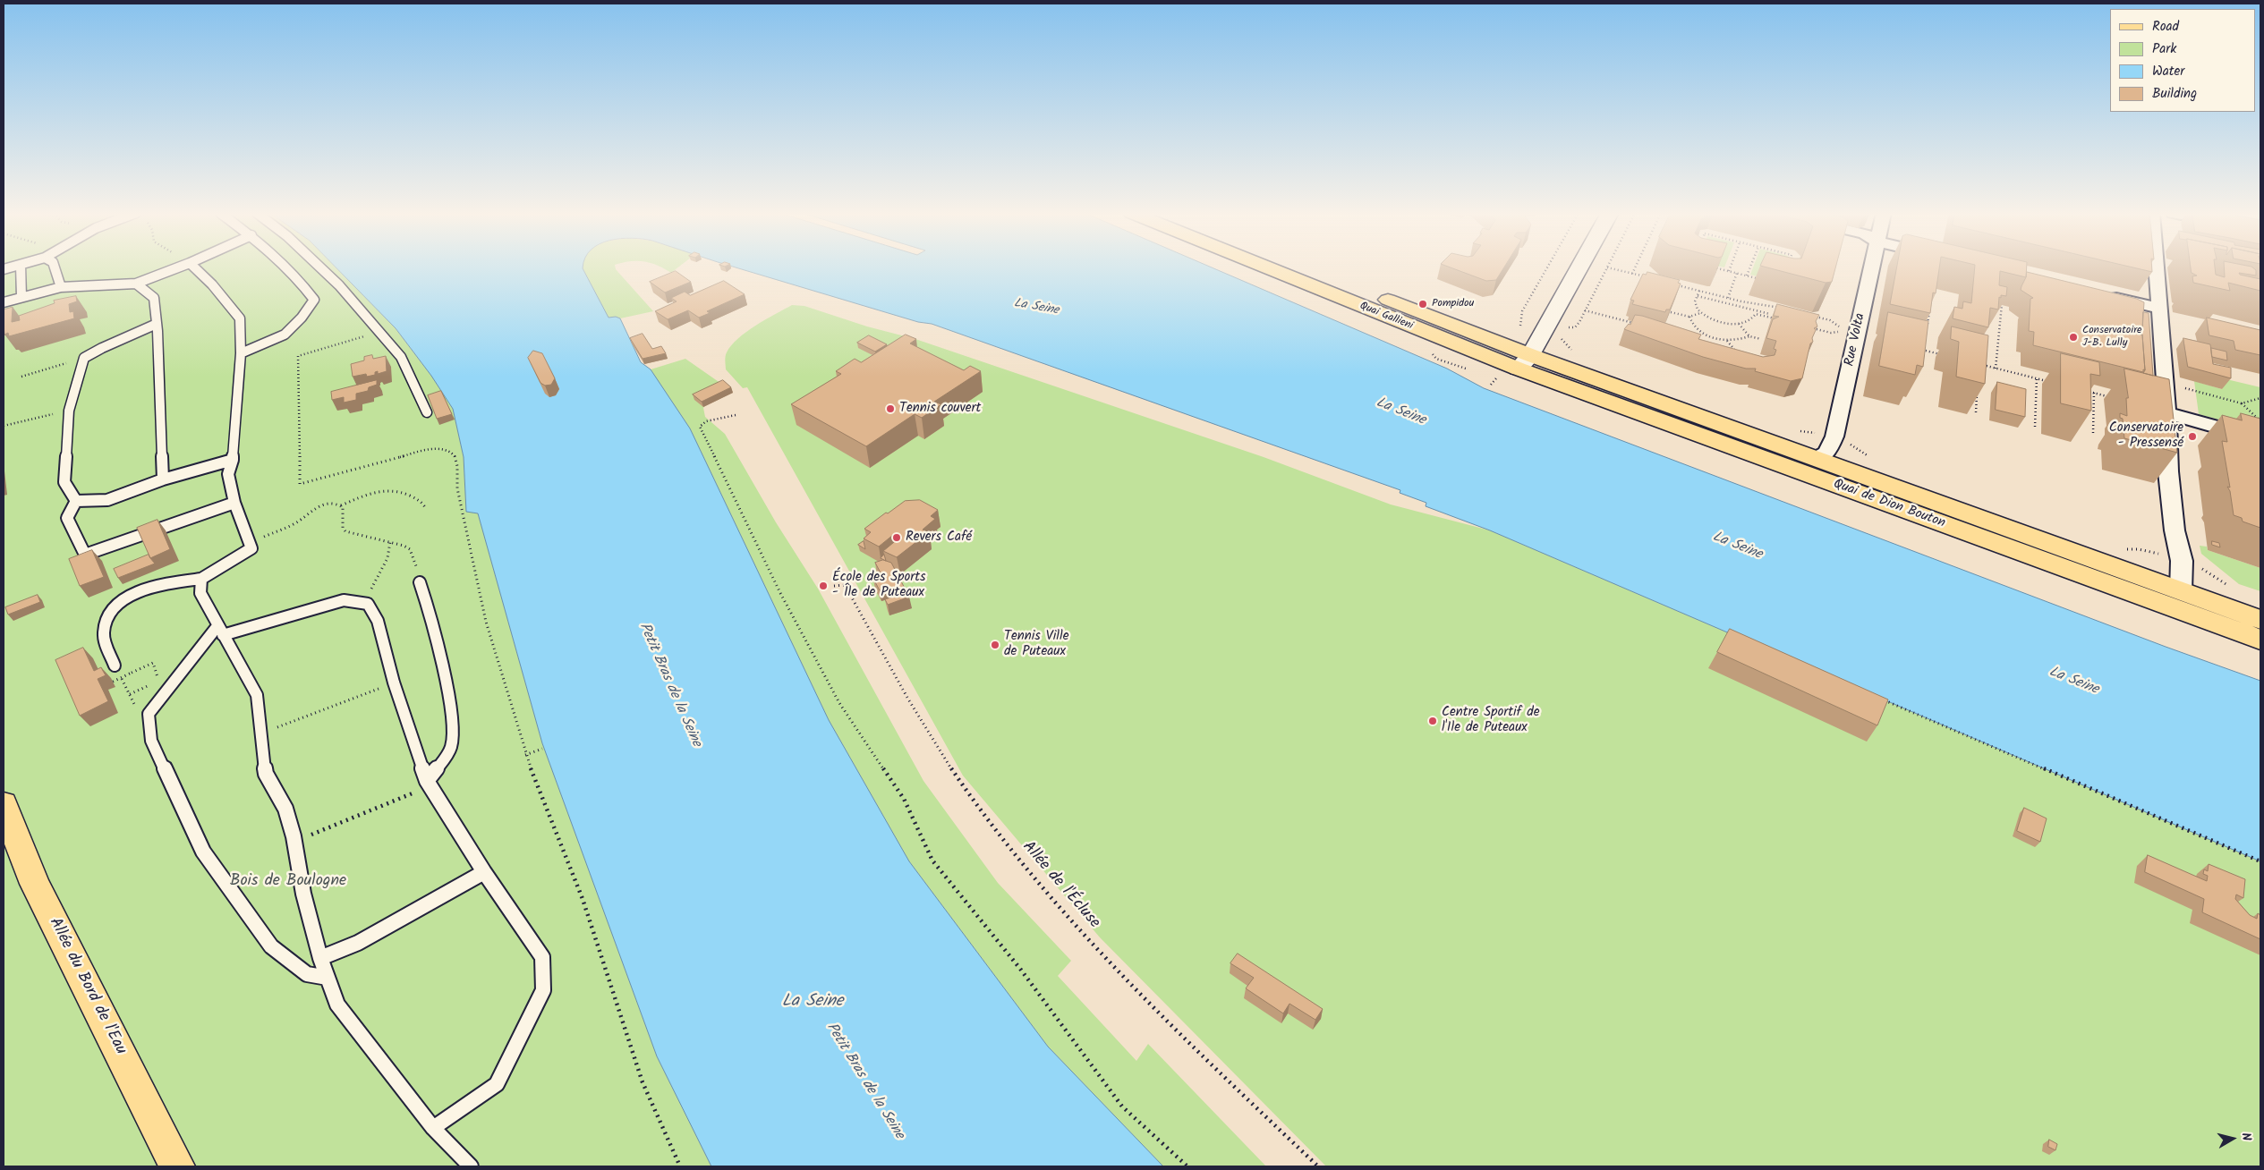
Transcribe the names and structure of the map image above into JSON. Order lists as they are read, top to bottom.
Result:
{
  "streets": {
    "main road": ["Quai Gallieni", "Quai de Dion Bouton", "Allée du Bord de l'Eau"],
    "street": ["Rue Volta"],
    "path": ["Allée de l'Écluse"]
  },
  "crossings": [
    ["Quai Gallieni", "Quai de Dion Bouton"],
    ["Rue Volta", "Quai de Dion Bouton"]
  ],
  "water": ["La Seine", "Petit Bras de la Seine"],
  "parks": ["Bois de Boulogne"],
  "places": [
    "Pompidou",
    "Conservatoire J-B. Lully",
    "Tennis couvert",
    "Conservatoire - Pressensé",
    "Revers Café",
    "École des Sports - Île de Puteaux",
    "Tennis Ville de Puteaux",
    "Centre Sportif de l'Ile de Puteaux"
  ],
  "legend": [
    "Road",
    "Park",
    "Water",
    "Building"
  ],
  "north": "right"
}
